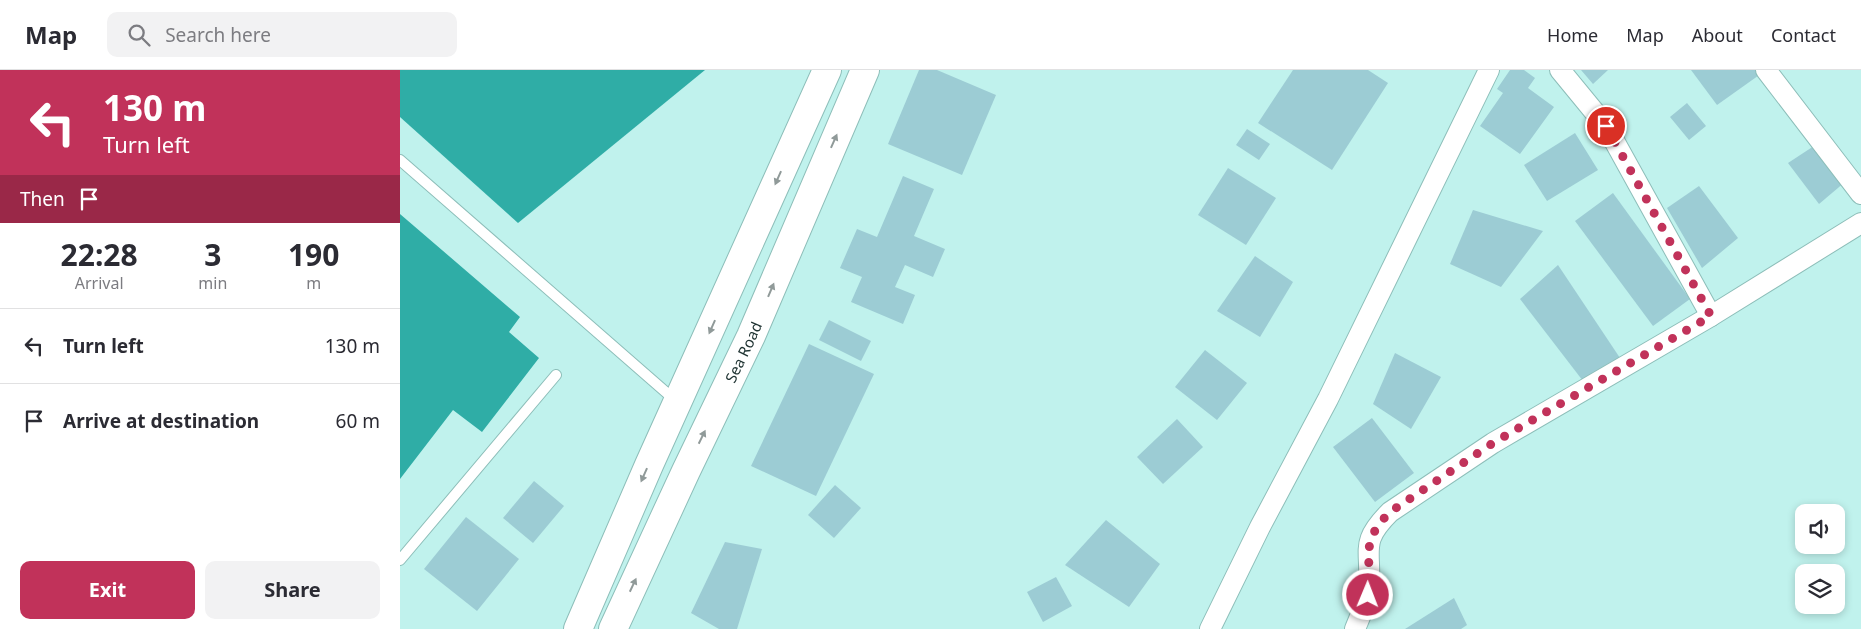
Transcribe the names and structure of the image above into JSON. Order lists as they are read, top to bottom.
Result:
{
  "streets": {
    "highway": ["Sea Road"]
  },
  "page": {
    "header": "Map",
    "search": "Search here",
    "nav": [
      "Home",
      "Map",
      "About",
      "Contact"
    ],
    "turn": ["130 m", "Turn left"],
    "then": "Then",
    "eta": [
      "22:28",
      "Arrival",
      "3",
      "min",
      "190",
      "m"
    ],
    "list": [
      {
        "name": "Turn left",
        "value": "130 m"
      },
      {
        "name": "Arrive at destination",
        "value": "60 m"
      }
    ],
    "buttons": ["Exit", "Share"]
  }
}
